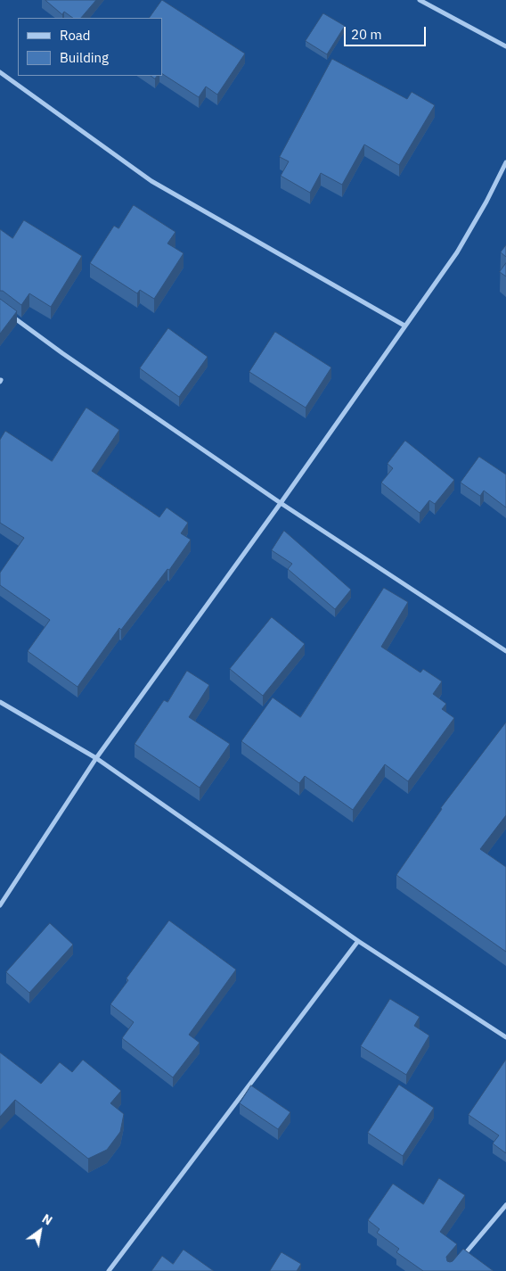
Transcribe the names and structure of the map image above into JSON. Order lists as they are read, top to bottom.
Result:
{
  "legend": ["Road", "Building"],
  "scale_bar": "20 m",
  "north": "top right"
}
